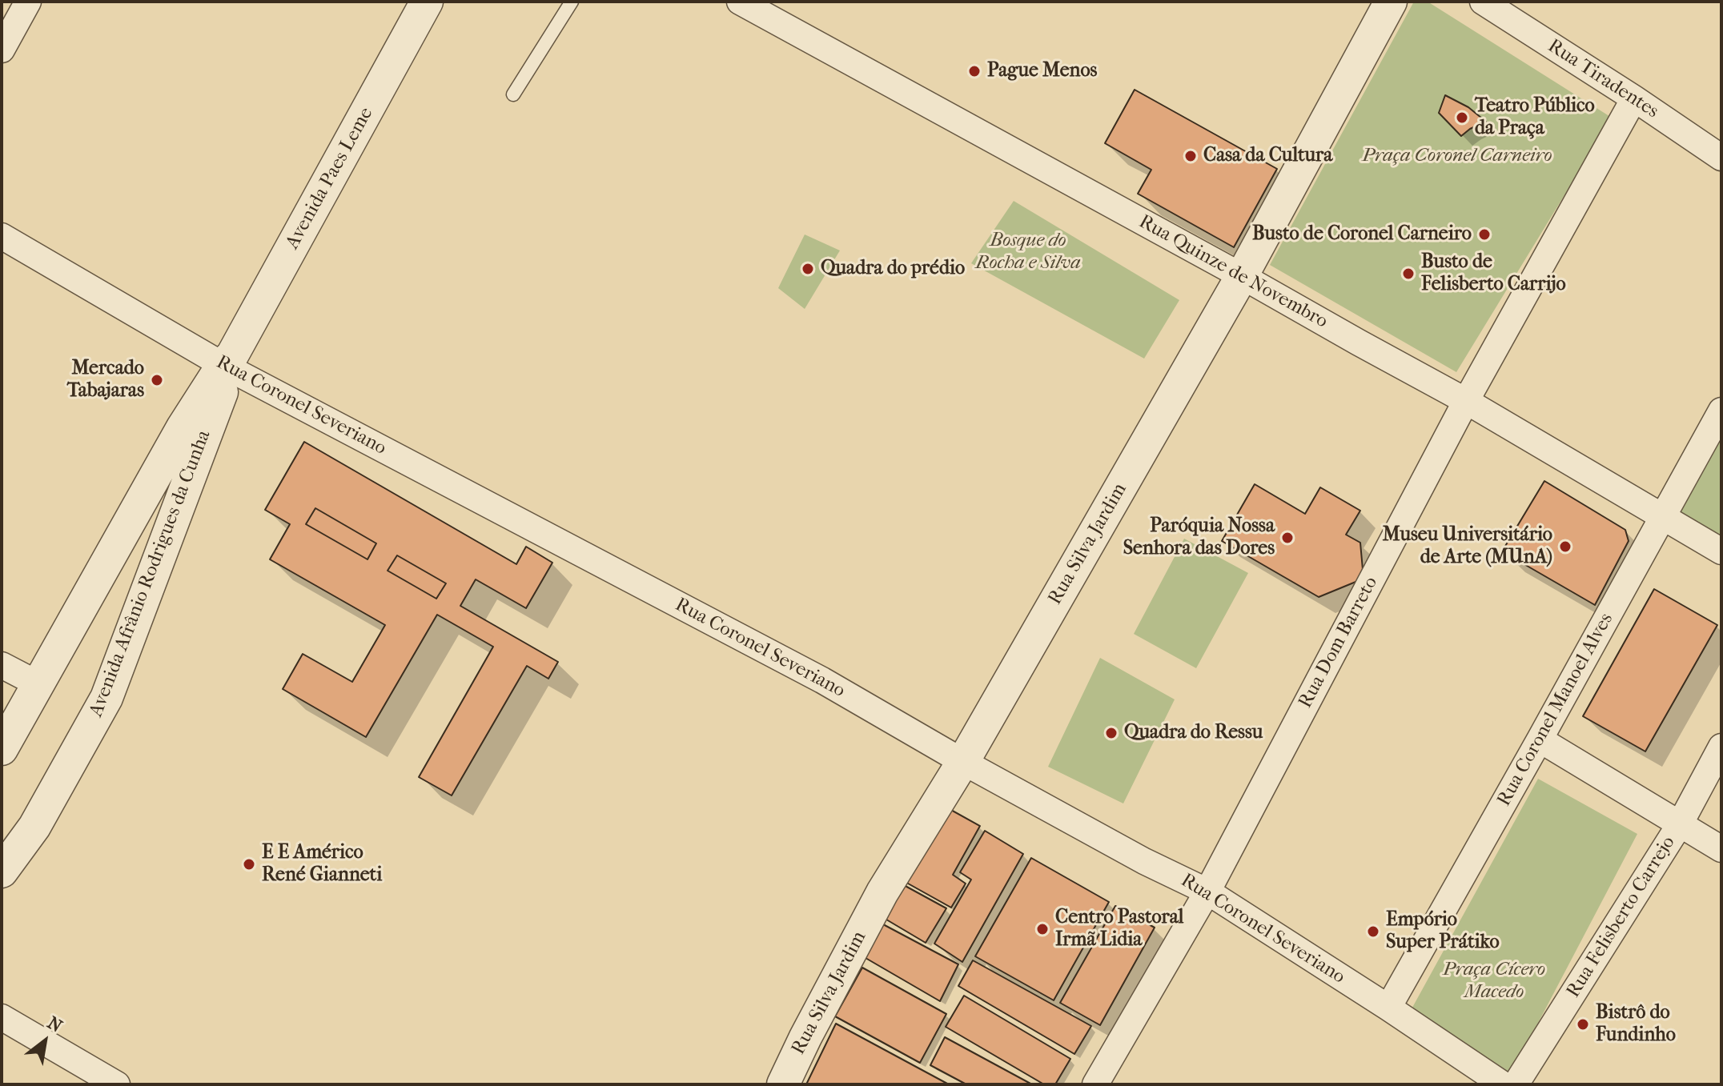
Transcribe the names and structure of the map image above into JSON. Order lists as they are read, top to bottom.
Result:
{
  "streets": {
    "street": [
      "Rua Tiradentes",
      "Avenida Paes Leme",
      "Rua Quinze de Novembro",
      "Rua Coronel Severiano",
      "Rua Silva Jardim",
      "Avenida Afrânio Rodrigues da Cunha",
      "Rua Dom Barreto",
      "Rua Coronel Manoel Alves",
      "Rua Felisberto Carrejo"
    ]
  },
  "crossings": [
    ["Rua Tiradentes", "Rua Dom Barreto"],
    ["Avenida Paes Leme", "Rua Coronel Severiano"],
    ["Avenida Paes Leme", "Avenida Afrânio Rodrigues da Cunha"],
    ["Rua Quinze de Novembro", "Rua Silva Jardim"],
    ["Rua Quinze de Novembro", "Rua Dom Barreto"],
    ["Rua Quinze de Novembro", "Rua Coronel Manoel Alves"],
    ["Rua Coronel Severiano", "Rua Silva Jardim"],
    ["Rua Coronel Severiano", "Avenida Afrânio Rodrigues da Cunha"],
    ["Rua Coronel Severiano", "Rua Dom Barreto"],
    ["Rua Coronel Severiano", "Rua Coronel Manoel Alves"]
  ],
  "parks": ["Praça Coronel Carneiro", "Bosque do Rocha e Silva", "Praça Cícero Macedo"],
  "places": [
    "Pague Menos",
    "Teatro Público da Praça",
    "Casa da Cultura",
    "Busto de Coronel Carneiro",
    "Quadra do prédio",
    "Busto de Felisberto Carrijo",
    "Mercado Tabajaras",
    "Paróquia Nossa Senhora das Dores",
    "Museu Universitário de Arte (MUnA)",
    "Quadra do Ressu",
    "E E Américo René Gianneti",
    "Centro Pastoral Irmã Lidia",
    "Empório Super Prátiko",
    "Bistrô do Fundinho"
  ],
  "north": "top right"
}
